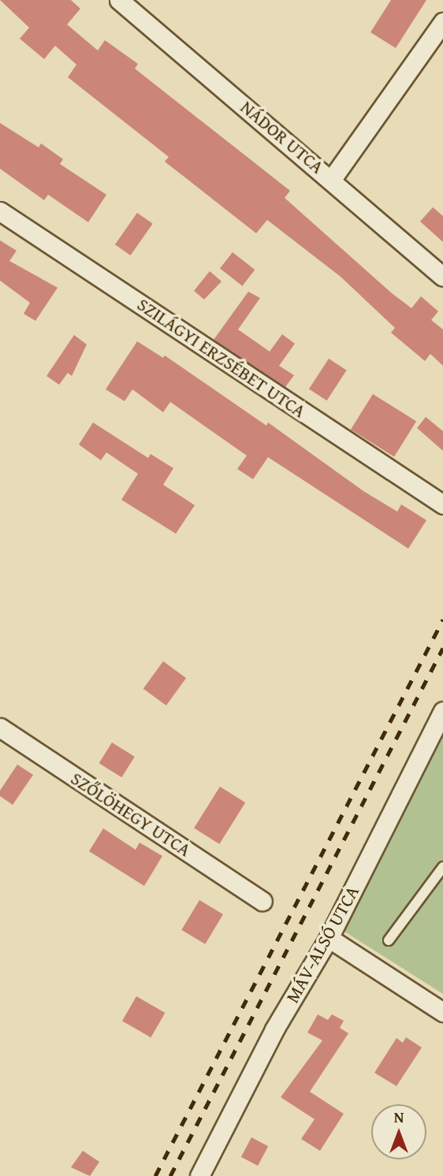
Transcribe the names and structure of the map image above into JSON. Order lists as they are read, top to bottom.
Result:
{
  "streets": {
    "street": [
      "NÁDOR UTCA",
      "SZILÁGYI ERZSÉBET UTCA",
      "SZŐLÖHEGY UTCA",
      "MÁV-ALSÓ UTCA"
    ]
  },
  "north": "top"
}
